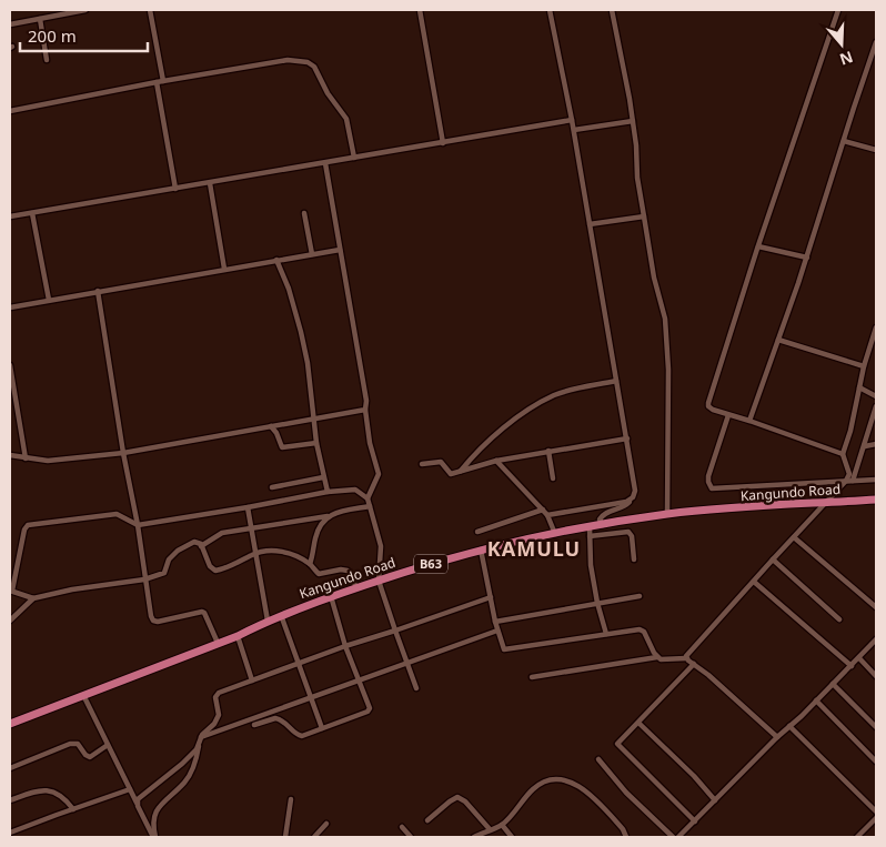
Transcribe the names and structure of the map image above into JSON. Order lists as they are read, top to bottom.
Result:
{
  "streets": {
    "highway": ["Kangundo Road", "B63"]
  },
  "districts": ["KAMULU"],
  "scale_bar": "200 m",
  "north": "bottom"
}
